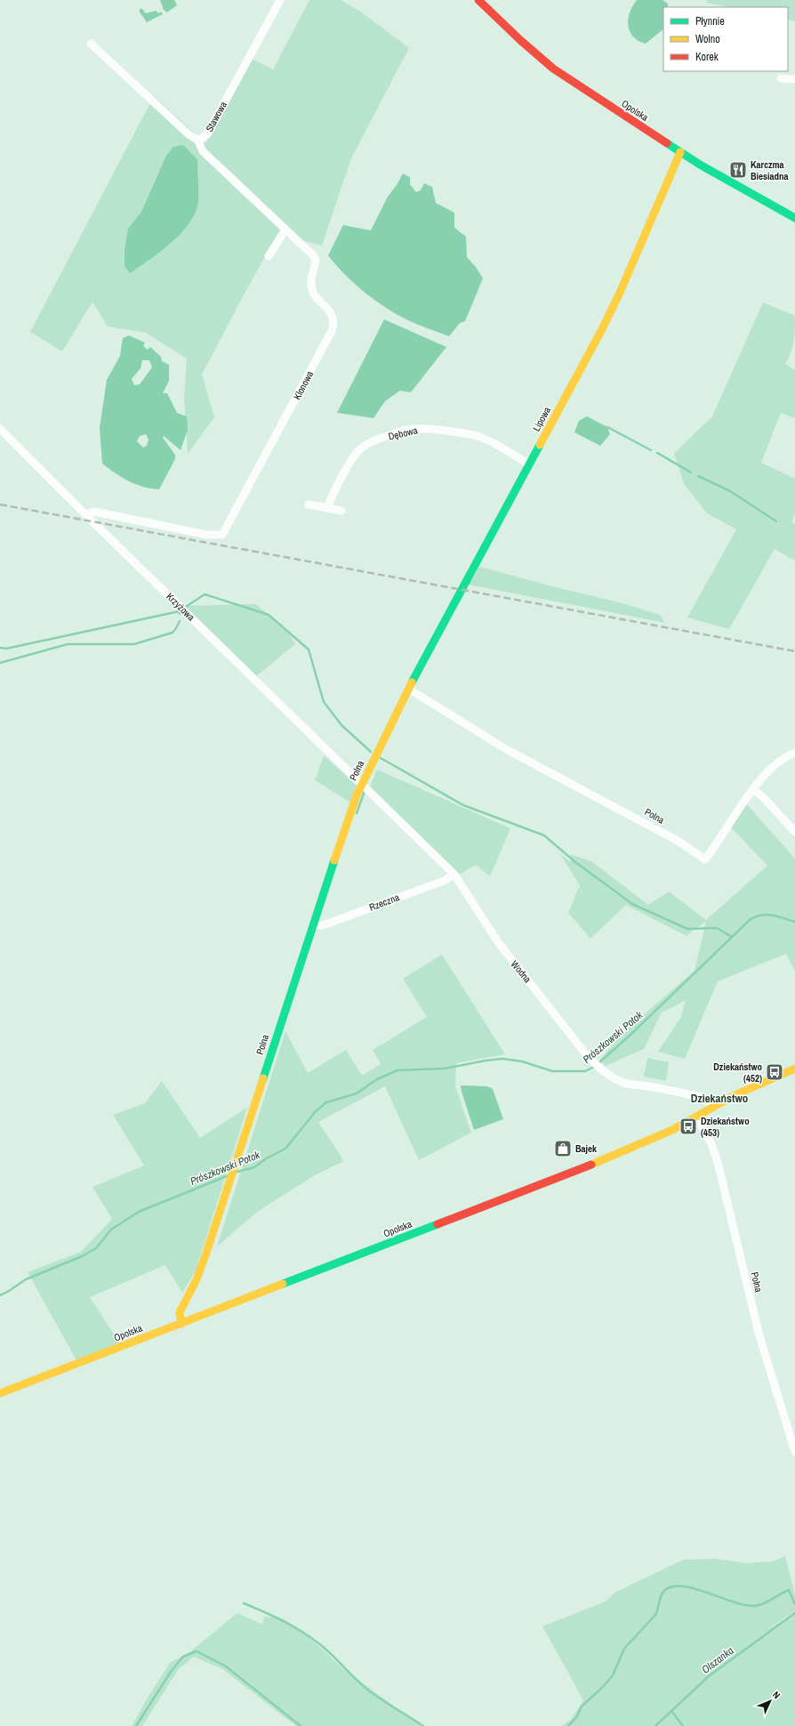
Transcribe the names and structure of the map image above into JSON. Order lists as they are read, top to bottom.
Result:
{
  "streets": {
    "street": [
      "Opolska",
      "Stawowa",
      "Klonowa",
      "Lipowa",
      "Dębowa",
      "Krzyżowa",
      "Polna",
      "Rzeczna",
      "Wodna"
    ]
  },
  "crossings": [
    ["Opolska", "Lipowa"],
    ["Opolska", "Polna"],
    ["Opolska", "Wodna"],
    ["Stawowa", "Klonowa"],
    ["Klonowa", "Krzyżowa"],
    ["Lipowa", "Dębowa"],
    ["Lipowa", "Polna"],
    ["Krzyżowa", "Polna"],
    ["Krzyżowa", "Wodna"],
    ["Polna", "Rzeczna"],
    ["Polna", "Wodna"],
    ["Rzeczna", "Wodna"]
  ],
  "districts": ["Dziekaństwo"],
  "water": ["Prószkowski Potok", "Olszanka"],
  "places": {
    "restaurant": ["Karczma Biesiadna"],
    "bus stop": ["Dziekaństwo (452)", "Dziekaństwo (453)"],
    "shop": ["Bajek"]
  },
  "legend": ["Płynnie", "Wolno", "Korek"],
  "north": "top right"
}
